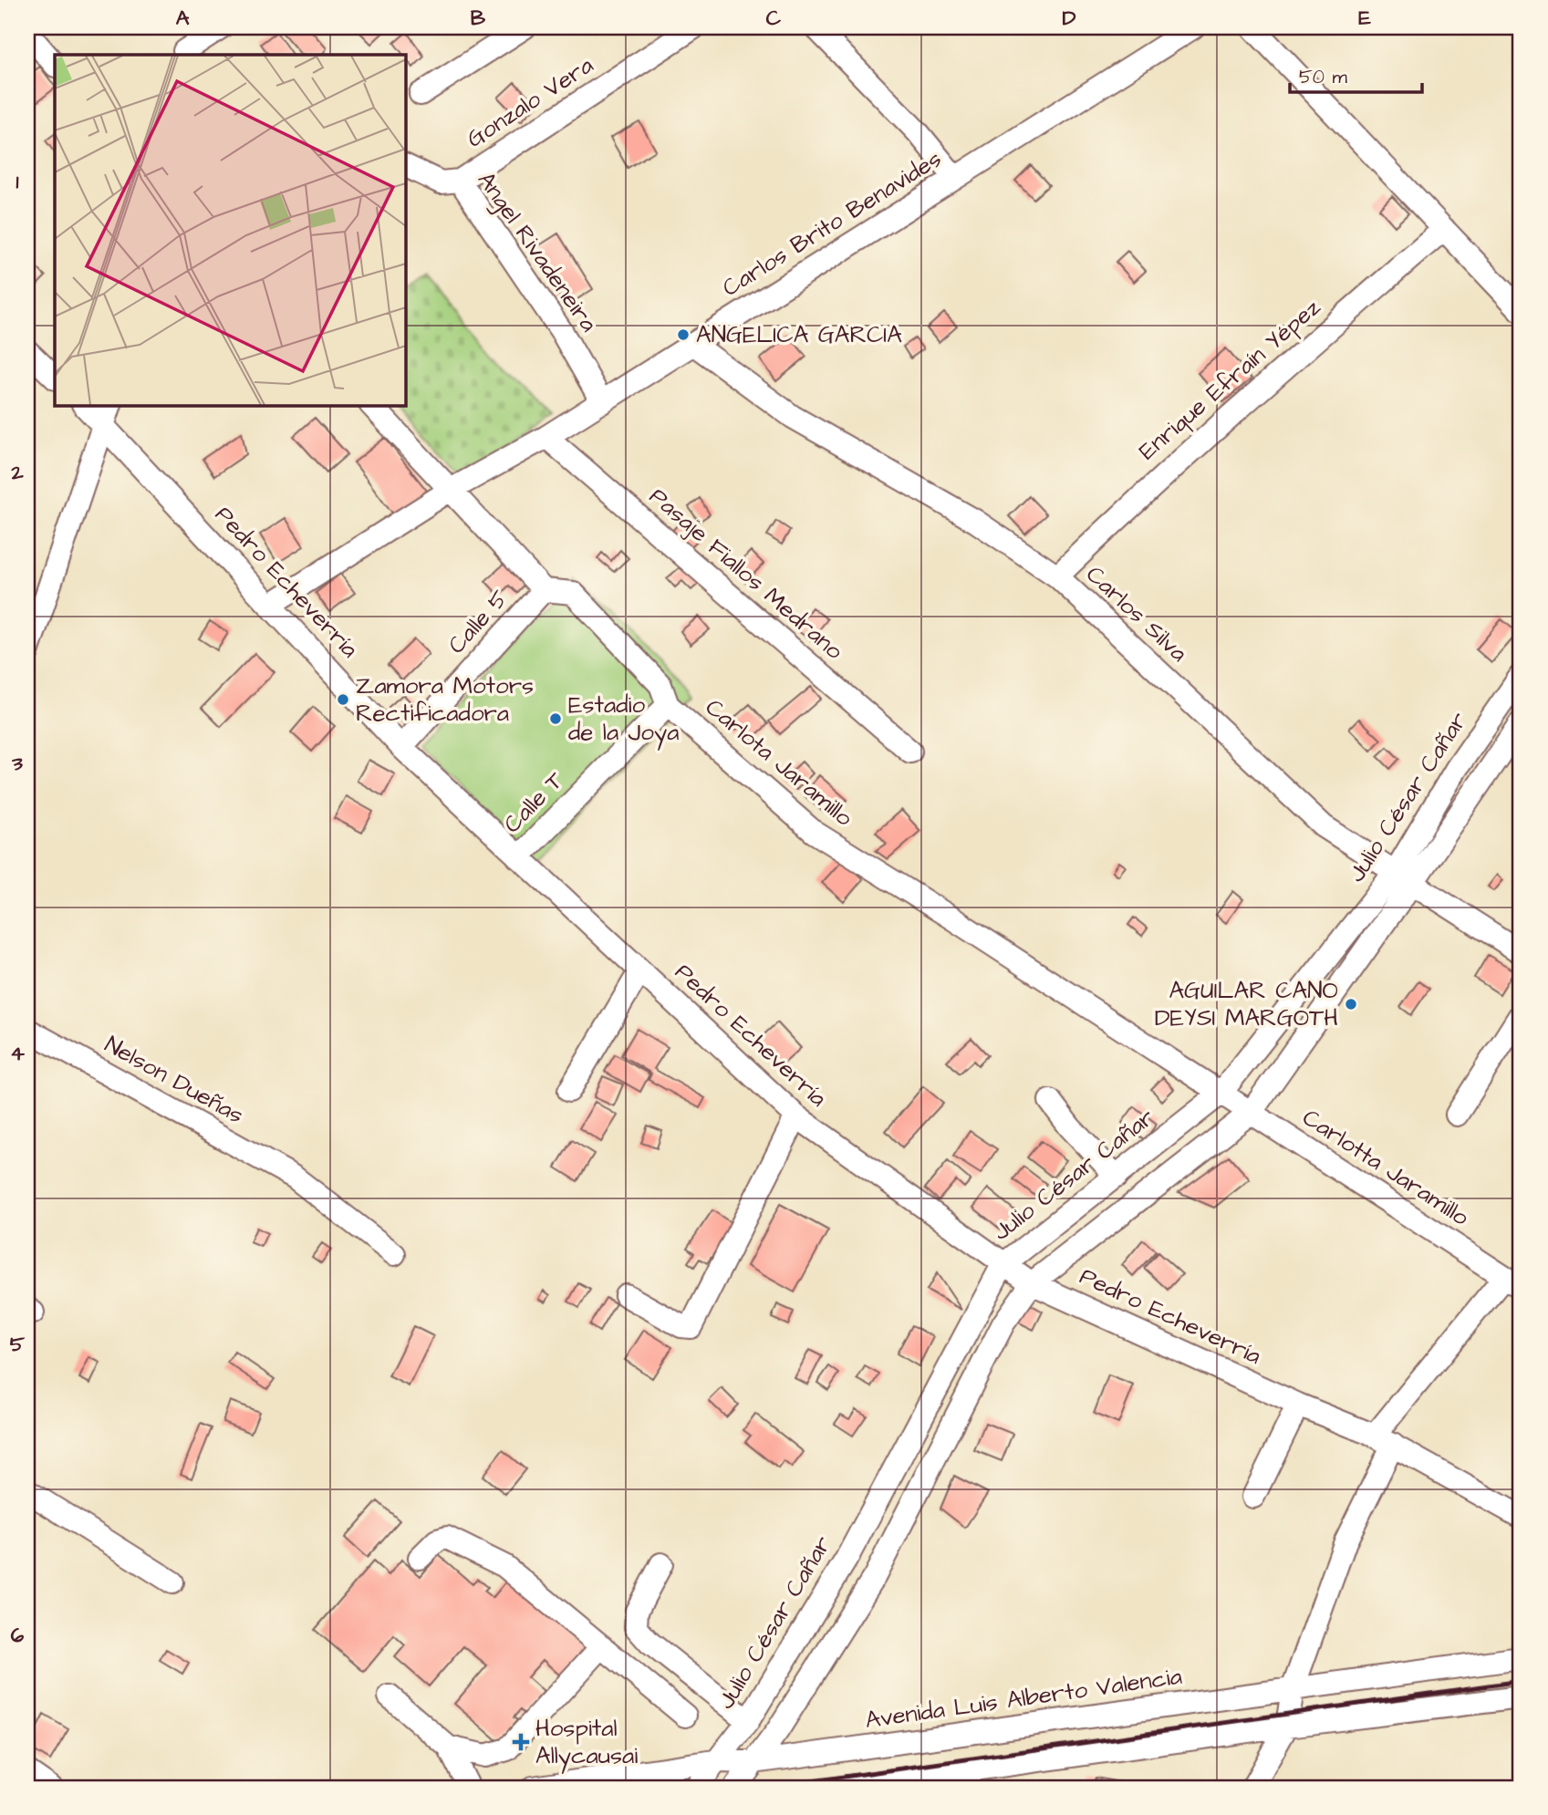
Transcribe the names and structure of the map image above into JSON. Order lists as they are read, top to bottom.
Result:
{
  "streets": {
    "street": [
      "Gonzalo Vera",
      "Carlos Brito Benavides",
      "Angel Rivadeneira",
      "Enrique Efraín Yépez",
      "Pasaje Fiallos Medrano",
      "Pedro Echeverría",
      "Carlos Silva",
      "Calle 5",
      "Carlota Jaramillo",
      "Julio César Cañar",
      "Calle T",
      "Nelson Dueñas",
      "Carlotta Jaramillo",
      "Avenida Luis Alberto Valencia"
    ]
  },
  "crossings": [
    ["Gonzalo Vera", "Angel Rivadeneira"],
    ["Carlos Brito Benavides", "Angel Rivadeneira"],
    ["Carlos Brito Benavides", "Pasaje Fiallos Medrano"],
    ["Carlos Brito Benavides", "Pedro Echeverría"],
    ["Carlos Brito Benavides", "Carlos Silva"],
    ["Enrique Efraín Yépez", "Carlos Silva"],
    ["Pedro Echeverría", "Calle 5"],
    ["Pedro Echeverría", "Julio César Cañar"],
    ["Pedro Echeverría", "Calle T"],
    ["Carlos Silva", "Julio César Cañar"],
    ["Calle 5", "Carlota Jaramillo"],
    ["Carlota Jaramillo", "Julio César Cañar"],
    ["Carlota Jaramillo", "Calle T"],
    ["Carlota Jaramillo", "Carlotta Jaramillo"],
    ["Julio César Cañar", "Carlotta Jaramillo"],
    ["Julio César Cañar", "Avenida Luis Alberto Valencia"]
  ],
  "places": {
    "other": [
      "ANGELICA GARCIA",
      "Zamora Motors Rectificadora",
      "Estadio de la Joya",
      "AGUILAR CANO DEYSI MARGOTH"
    ],
    "health": ["Hospital Allycausai"]
  },
  "scale_bar": "50 m",
  "grid": {
    "columns": [
      "A",
      "B",
      "C",
      "D",
      "E"
    ],
    "rows": [
      "1",
      "2",
      "3",
      "4",
      "5",
      "6"
    ]
  }
}
